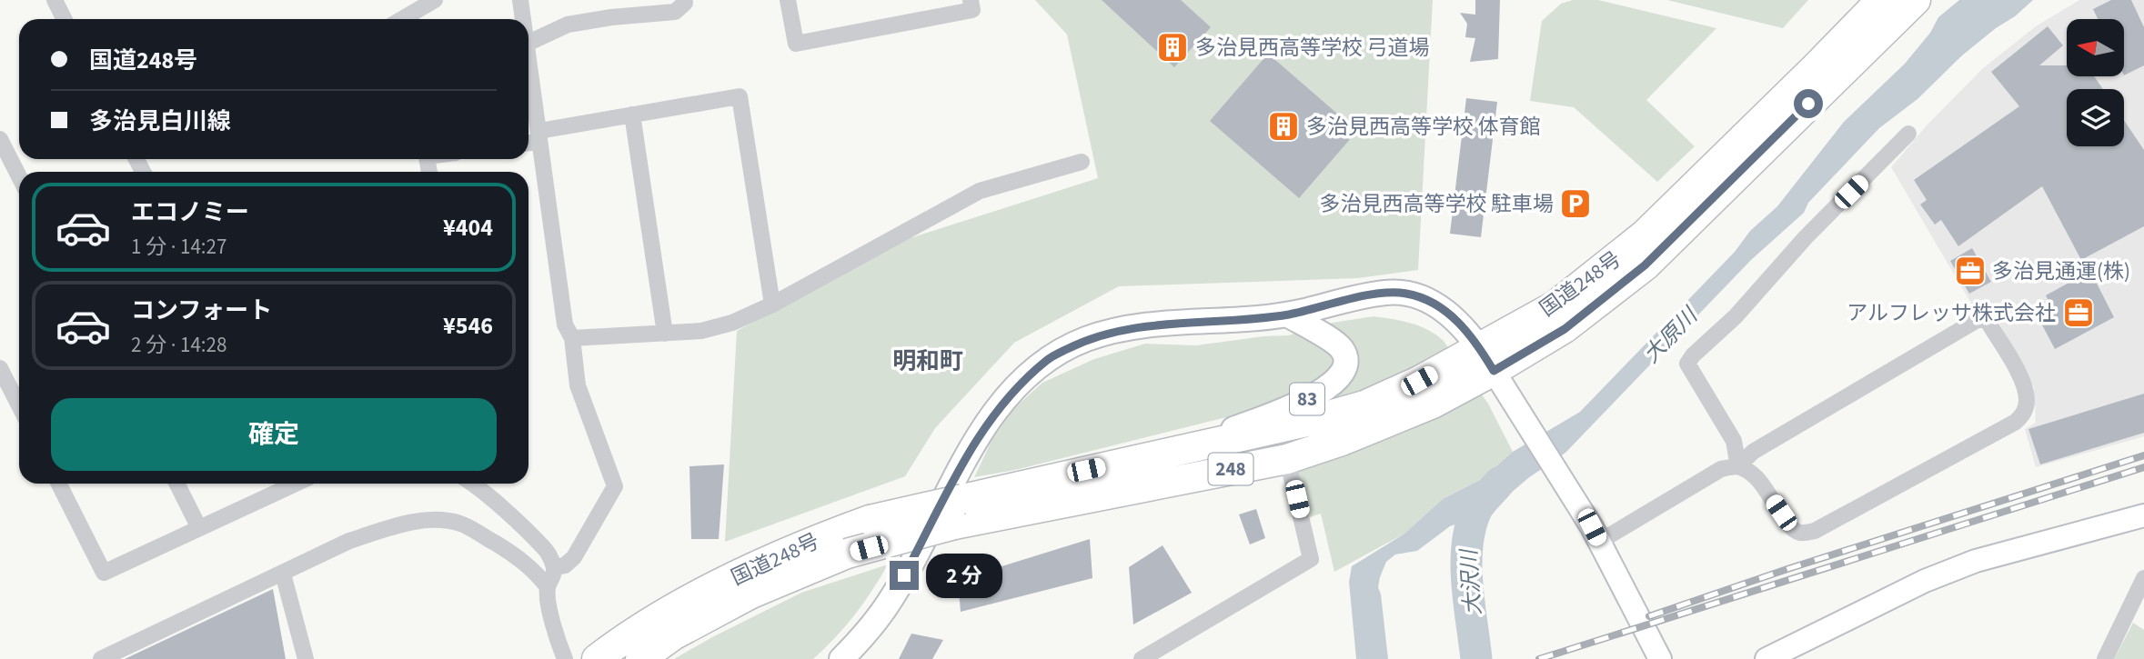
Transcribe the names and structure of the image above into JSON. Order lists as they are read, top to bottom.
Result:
{
  "streets": {
    "highway": ["国道248号", "248"],
    "main road": ["83"]
  },
  "crossings": [
    ["国道248号", "83"]
  ],
  "districts": ["明和町"],
  "water": ["大原川", "大沢川"],
  "places": {
    "building": ["多治見西高等学校 弓道場", "多治見西高等学校 体育館"],
    "parking": ["多治見西高等学校 駐車場"],
    "office": ["多治見通運(株)", "アルフレッサ株式会社"]
  },
  "north": "left",
  "page": {
    "banner": ["国道248号", "多治見白川線"],
    "list": [
      {
        "name": "エコノミー",
        "note": "1 分 · 14:27",
        "value": "¥404"
      },
      {
        "name": "コンフォート",
        "note": "2 分 · 14:28",
        "value": "¥546"
      }
    ],
    "buttons": "確定",
    "bubble": "2 分"
  }
}
